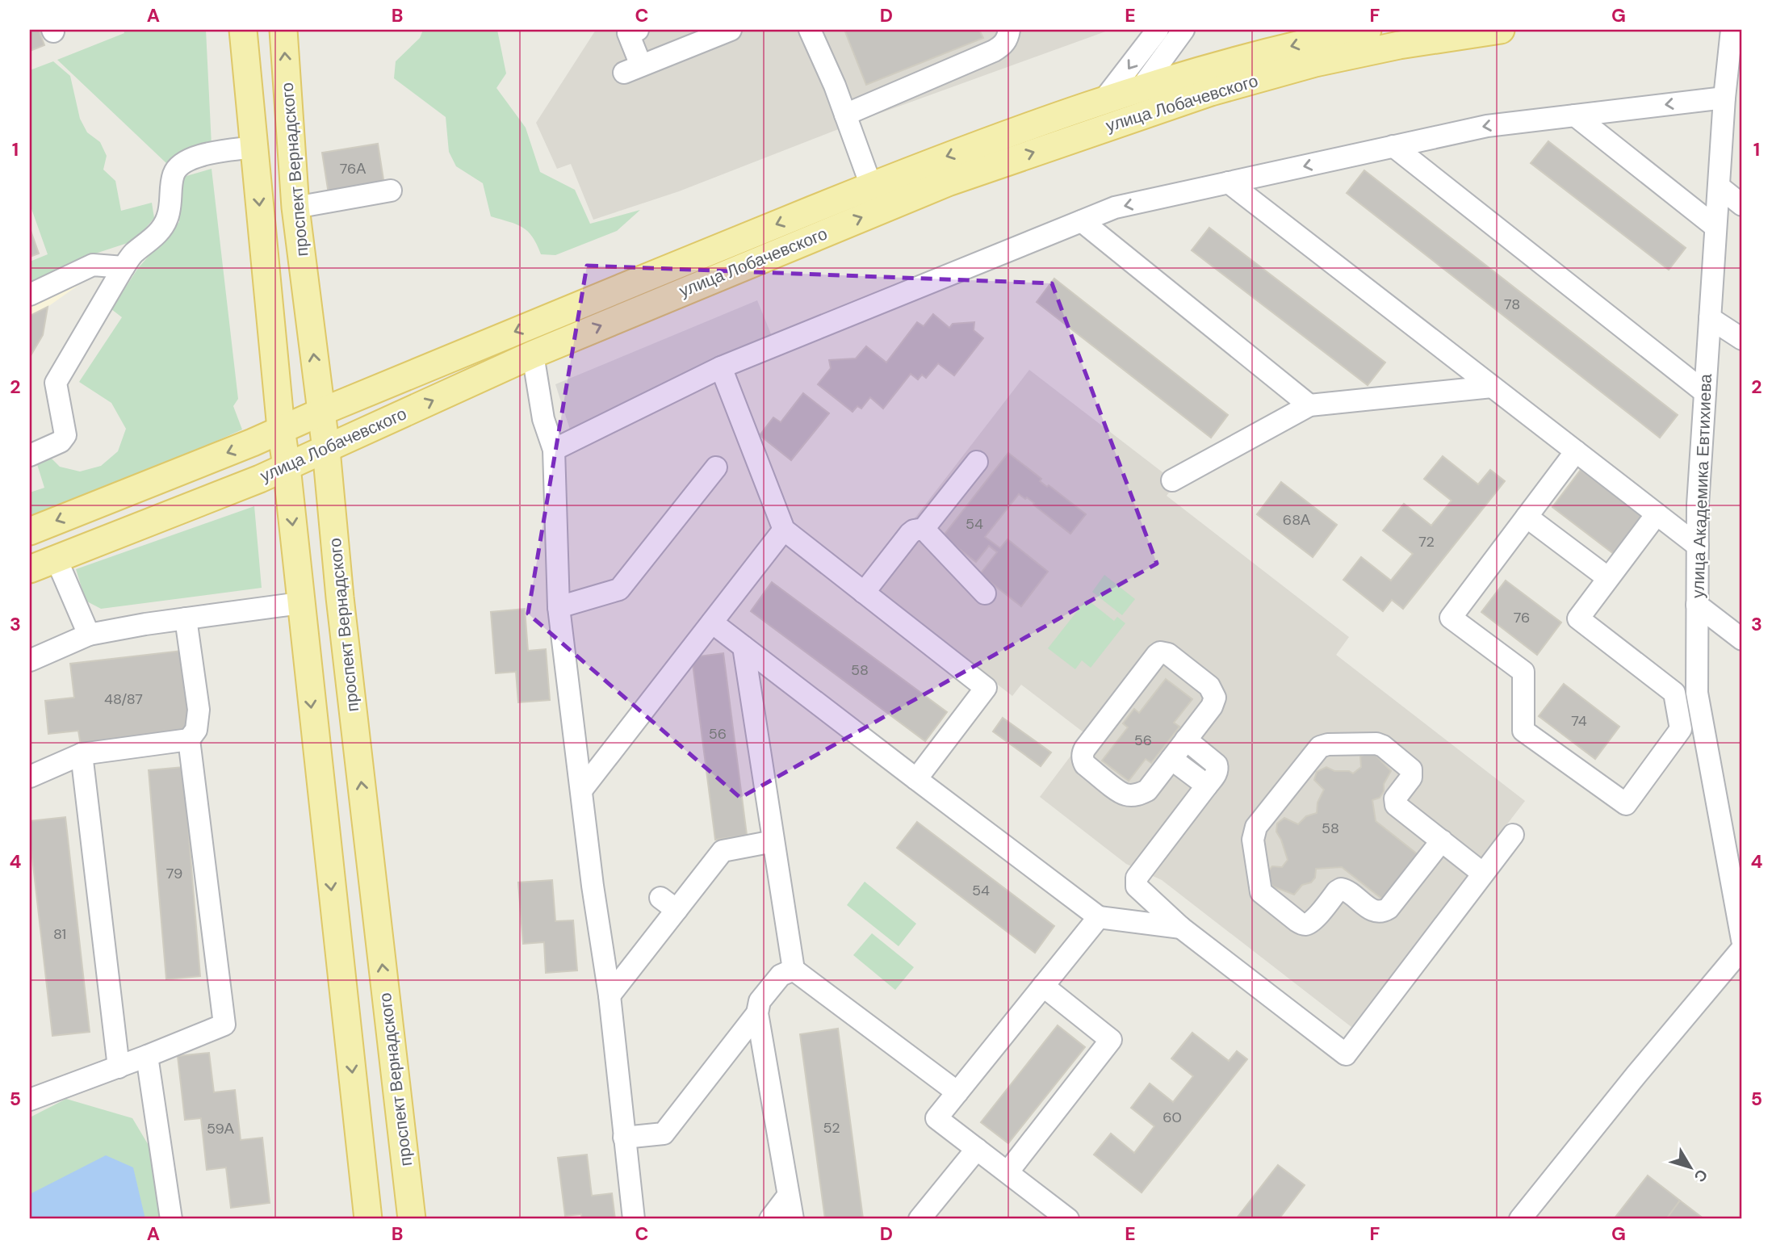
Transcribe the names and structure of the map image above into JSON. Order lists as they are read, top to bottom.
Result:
{
  "streets": {
    "main road": ["улица Лобачевского", "проспект Вернадского"],
    "street": ["улица Академика Евтихиева"]
  },
  "crossings": [
    ["улица Лобачевского", "проспект Вернадского"]
  ],
  "house_numbers": [
    "76А",
    "78",
    "68А",
    "54",
    "72",
    "76",
    "58",
    "48/87",
    "74",
    "56",
    "56",
    "58",
    "79",
    "54",
    "81",
    "60",
    "52",
    "59А"
  ],
  "north": "bottom right",
  "grid": {
    "columns": [
      "A",
      "B",
      "C",
      "D",
      "E",
      "F",
      "G"
    ],
    "rows": [
      "1",
      "2",
      "3",
      "4",
      "5"
    ]
  }
}
